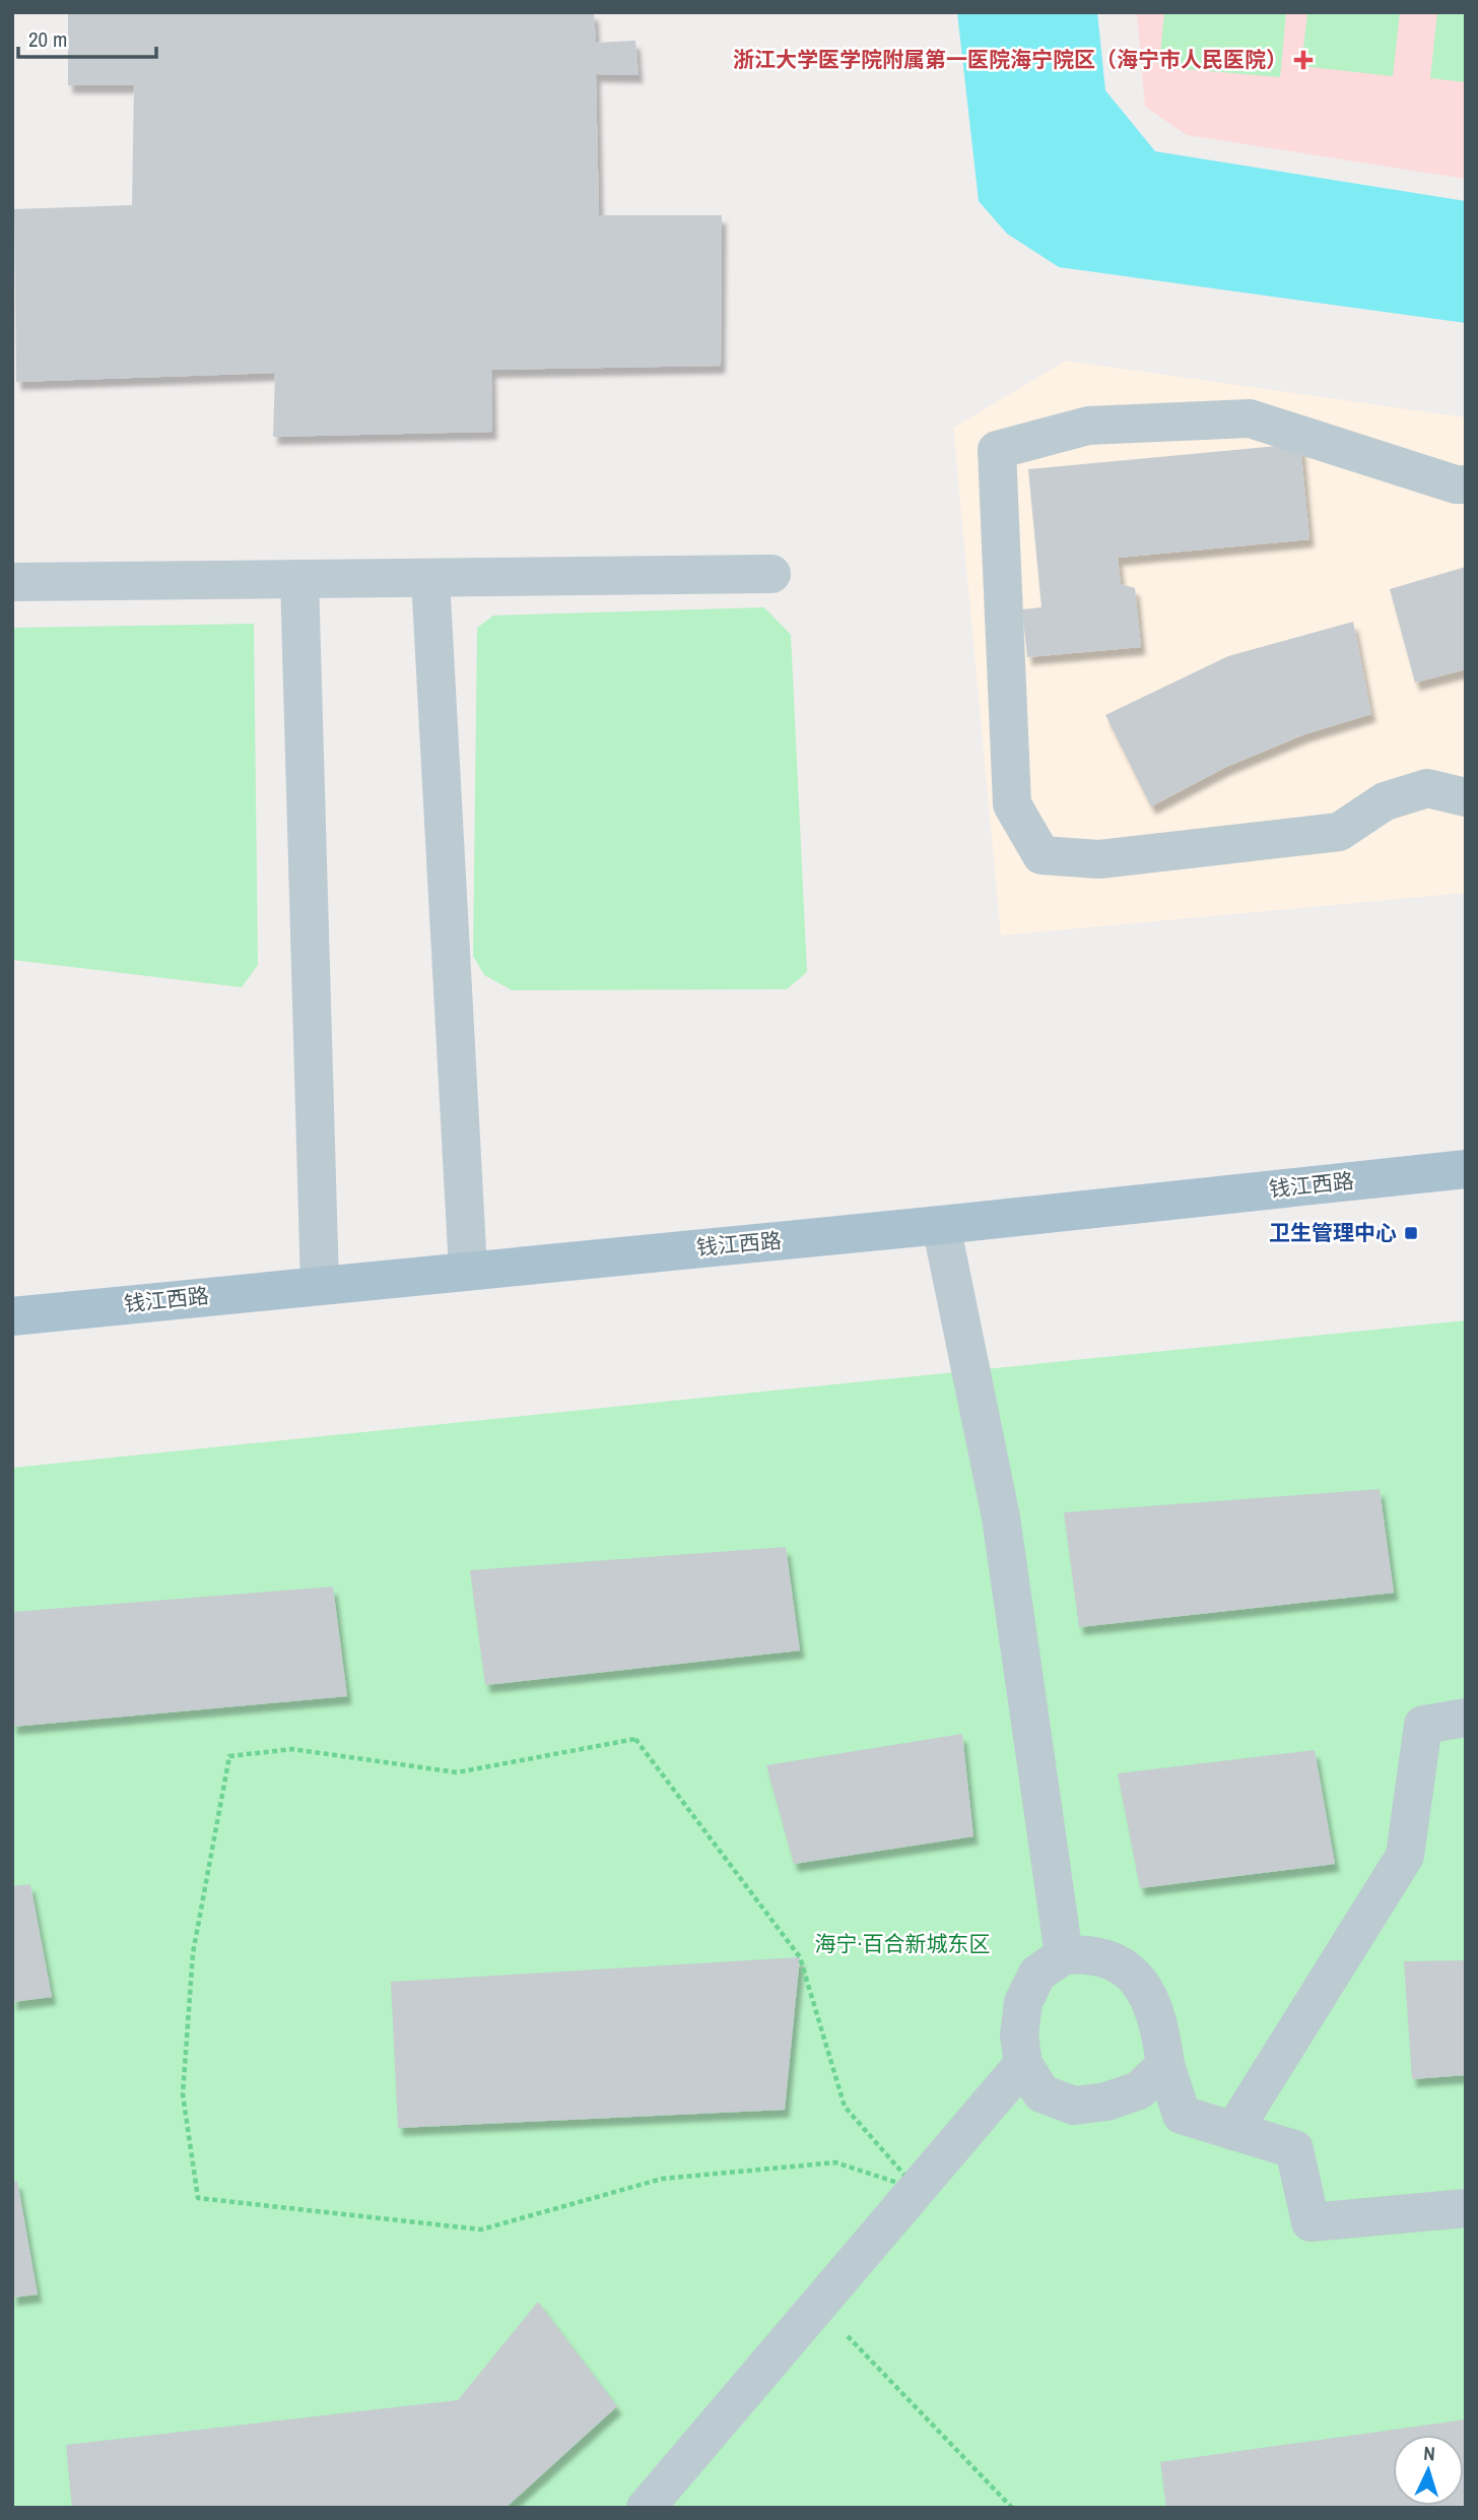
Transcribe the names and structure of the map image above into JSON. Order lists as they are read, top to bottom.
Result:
{
  "streets": {
    "main road": ["钱江西路"]
  },
  "parks": ["海宁·百合新城东区"],
  "places": {
    "health": ["浙江大学医学院附属第一医院海宁院区（海宁市人民医院）"],
    "transit": ["卫生管理中心"]
  },
  "scale_bar": "20 m",
  "north": "top"
}
